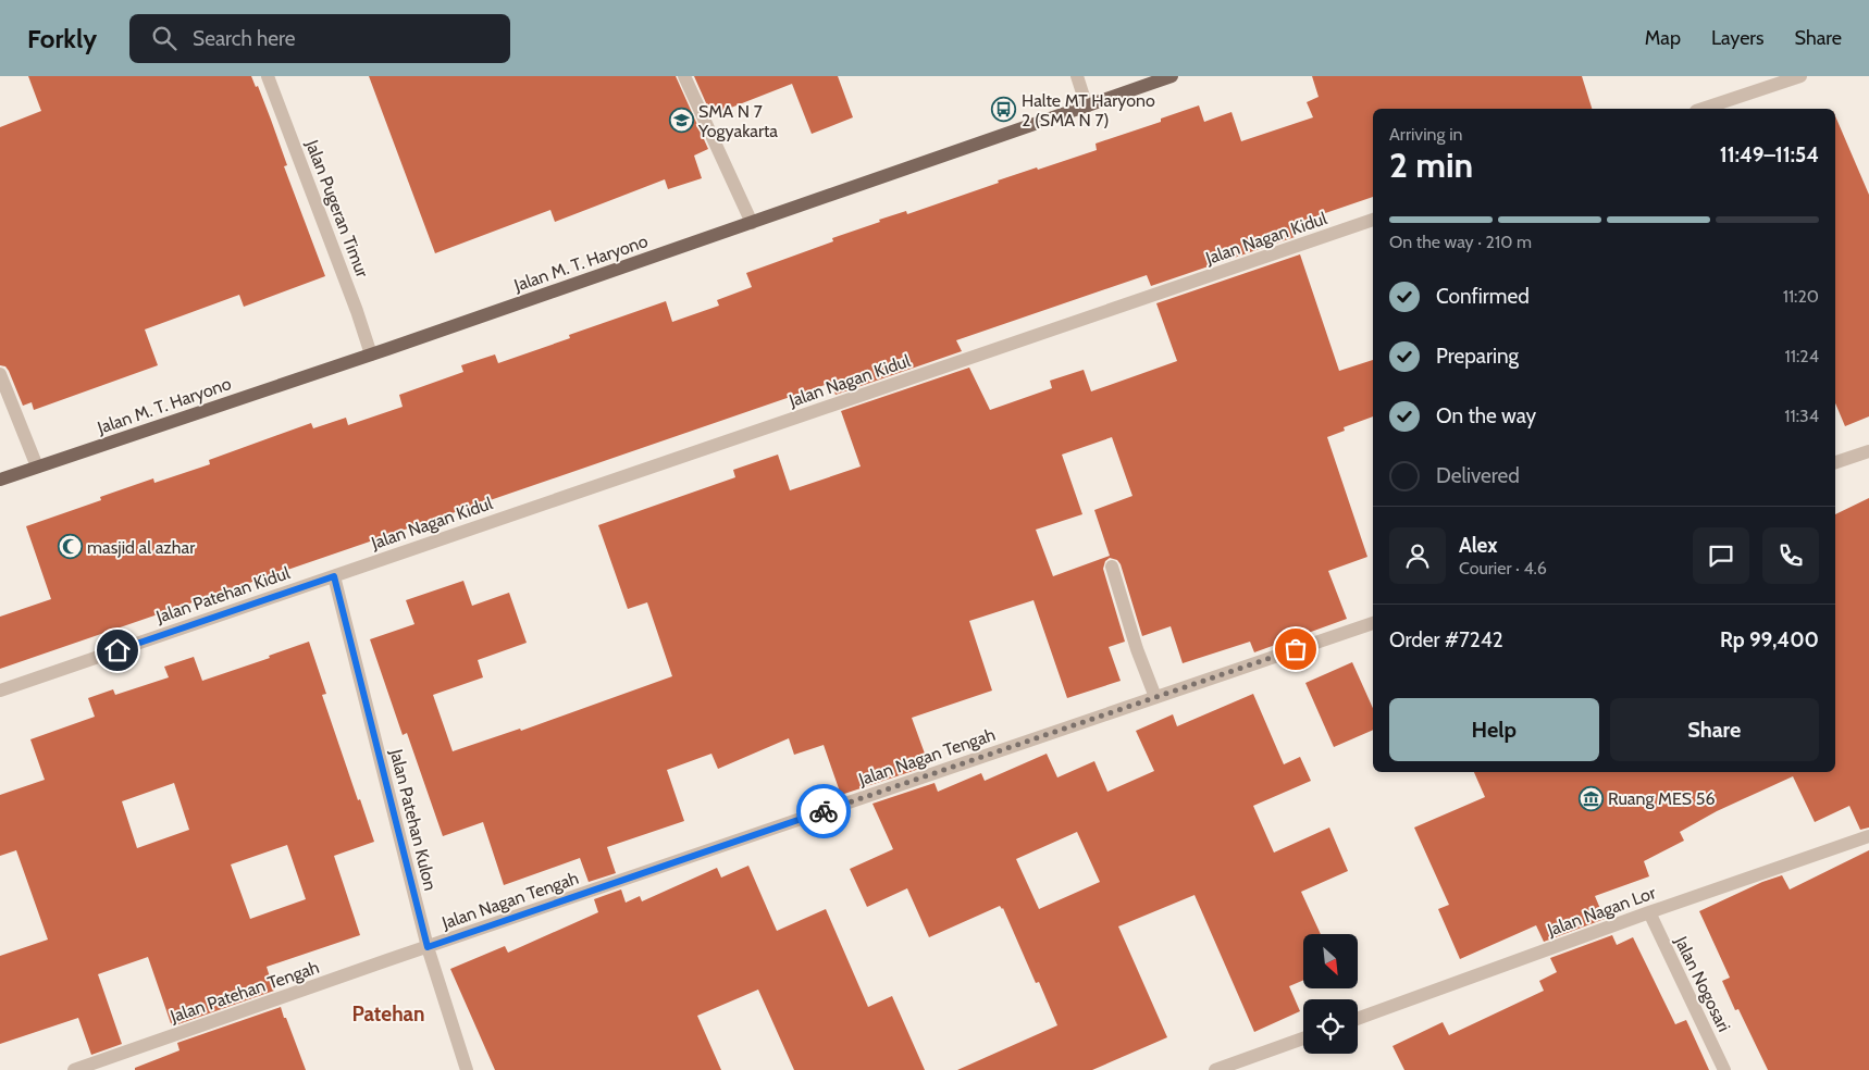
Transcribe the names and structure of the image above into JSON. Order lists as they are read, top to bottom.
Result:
{
  "streets": {
    "main road": ["Jalan M. T. Haryono"],
    "street": [
      "Jalan Pugeran Timur",
      "Jalan Nagan Kidul",
      "Jalan Patehan Kidul",
      "Jalan Nagan Tengah",
      "Jalan Patehan Kulon",
      "Jalan Nagan Lor",
      "Jalan Nogosari",
      "Jalan Patehan Tengah"
    ]
  },
  "crossings": [
    ["Jalan Pugeran Timur", "Jalan M. T. Haryono"],
    ["Jalan Nagan Kidul", "Jalan Patehan Kidul"],
    ["Jalan Nagan Kidul", "Jalan Patehan Kulon"],
    ["Jalan Patehan Kidul", "Jalan Patehan Kulon"],
    ["Jalan Nagan Tengah", "Jalan Patehan Kulon"],
    ["Jalan Nagan Tengah", "Jalan Patehan Tengah"],
    ["Jalan Patehan Kulon", "Jalan Patehan Tengah"],
    ["Jalan Nagan Lor", "Jalan Nogosari"]
  ],
  "districts": ["Patehan"],
  "places": {
    "bus stop": ["Halte MT Haryono 2 (SMA N 7)"],
    "school or university": ["SMA N 7 Yogyakarta"],
    "mosque": ["masjid al azhar"],
    "museum": ["Ruang MES 56"]
  },
  "north": "bottom right",
  "page": {
    "header": "Forkly",
    "search": "Search here",
    "nav": ["Map", "Layers", "Share"],
    "heading": ["2 min", "Arriving in", "11:49–11:54"],
    "panel": [
      "Alex",
      "Courier · 4.6",
      "Order #7242",
      "Rp 99,400"
    ],
    "bar": "On the way · 210 m",
    "list": [
      ["Confirmed", "11:20"],
      ["Preparing", "11:24"],
      ["On the way", "11:34"],
      "Delivered"
    ],
    "buttons": ["Help", "Share"]
  }
}
